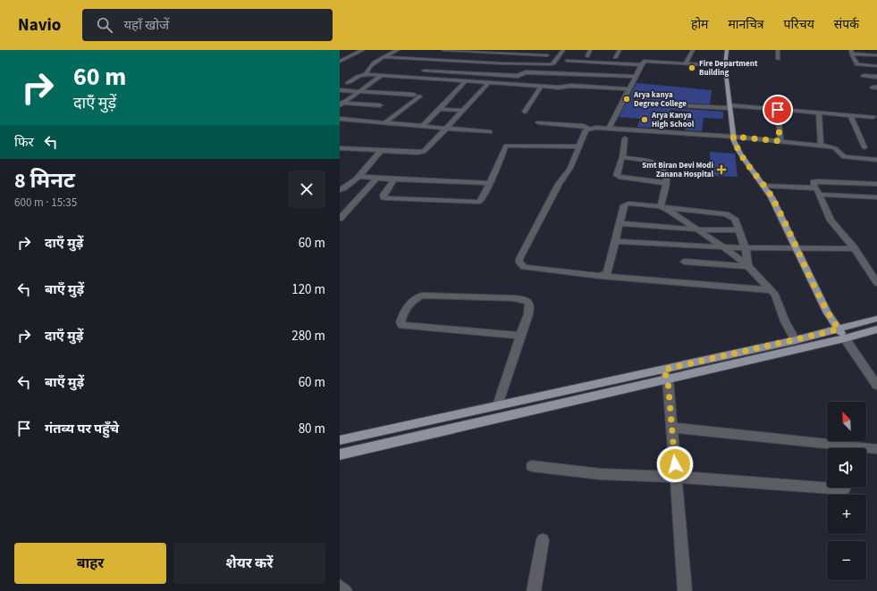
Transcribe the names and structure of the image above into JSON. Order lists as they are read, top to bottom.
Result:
{
  "places": {
    "other": ["Fire Department Building", "Arya kanya Degree College", "Arya Kanya High School"],
    "health": ["Smt Biran Devi Modi Zanana Hospital"]
  },
  "north": "top left",
  "page": {
    "header": "Navio",
    "search": "यहाँ खोजें",
    "nav": [
      "होम",
      "मानचित्र",
      "परिचय",
      "संपर्क"
    ],
    "turn": ["60 m", "दाएँ मुड़ें"],
    "then": "फिर",
    "heading": ["8 मिनट", "600 m · 15:35"],
    "list": [
      {
        "name": "दाएँ मुड़ें",
        "value": "60 m"
      },
      {
        "name": "बाएँ मुड़ें",
        "value": "120 m"
      },
      {
        "name": "दाएँ मुड़ें",
        "value": "280 m"
      },
      {
        "name": "बाएँ मुड़ें",
        "value": "60 m"
      },
      {
        "name": "गंतव्य पर पहुँचे",
        "value": "80 m"
      }
    ],
    "map_buttons": ["+", "−"],
    "buttons": ["बाहर", "शेयर करें"]
  }
}
